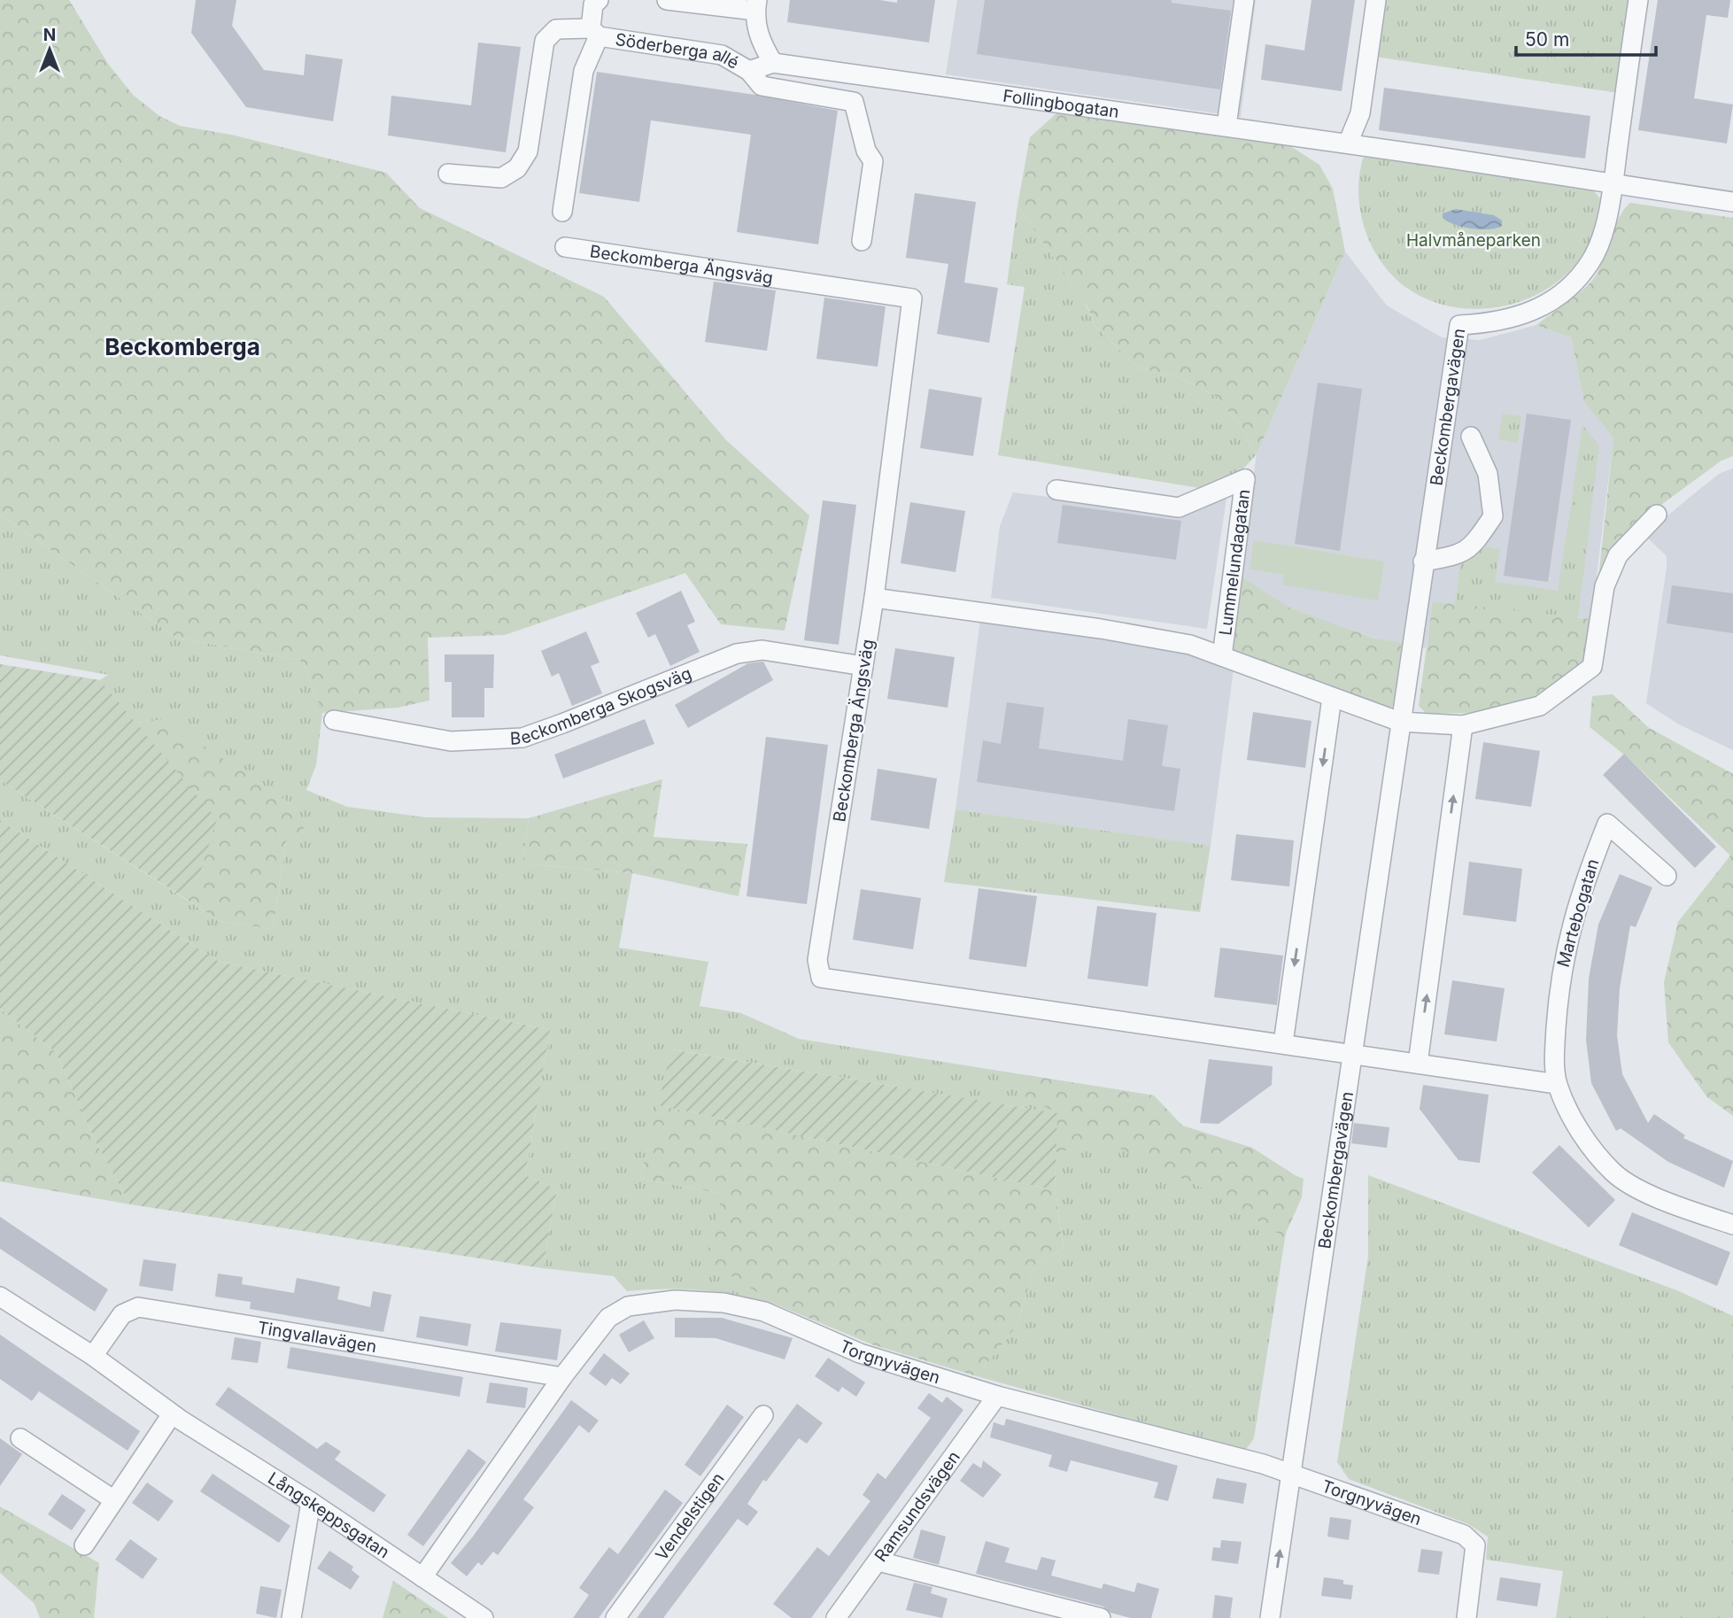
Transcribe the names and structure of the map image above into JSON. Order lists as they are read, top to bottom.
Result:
{
  "streets": {
    "street": [
      "Söderberga allé",
      "Follingbogatan",
      "Beckomberga Ängsväg",
      "Beckombergavägen",
      "Lummelundagatan",
      "Beckomberga Skogsväg",
      "Martebogatan",
      "Tingvallavägen",
      "Torgnyvägen",
      "Ramsundsvägen",
      "Långskeppsgatan",
      "Vendelstigen"
    ]
  },
  "crossings": [
    ["Söderberga allé", "Follingbogatan"],
    ["Follingbogatan", "Beckombergavägen"],
    ["Beckomberga Ängsväg", "Beckombergavägen"],
    ["Beckomberga Ängsväg", "Lummelundagatan"],
    ["Beckomberga Ängsväg", "Beckomberga Skogsväg"],
    ["Beckombergavägen", "Lummelundagatan"],
    ["Beckombergavägen", "Torgnyvägen"],
    ["Tingvallavägen", "Torgnyvägen"],
    ["Tingvallavägen", "Långskeppsgatan"],
    ["Torgnyvägen", "Ramsundsvägen"],
    ["Torgnyvägen", "Långskeppsgatan"]
  ],
  "districts": ["Beckomberga"],
  "parks": ["Halvmåneparken"],
  "scale_bar": "50 m",
  "north": "top"
}
